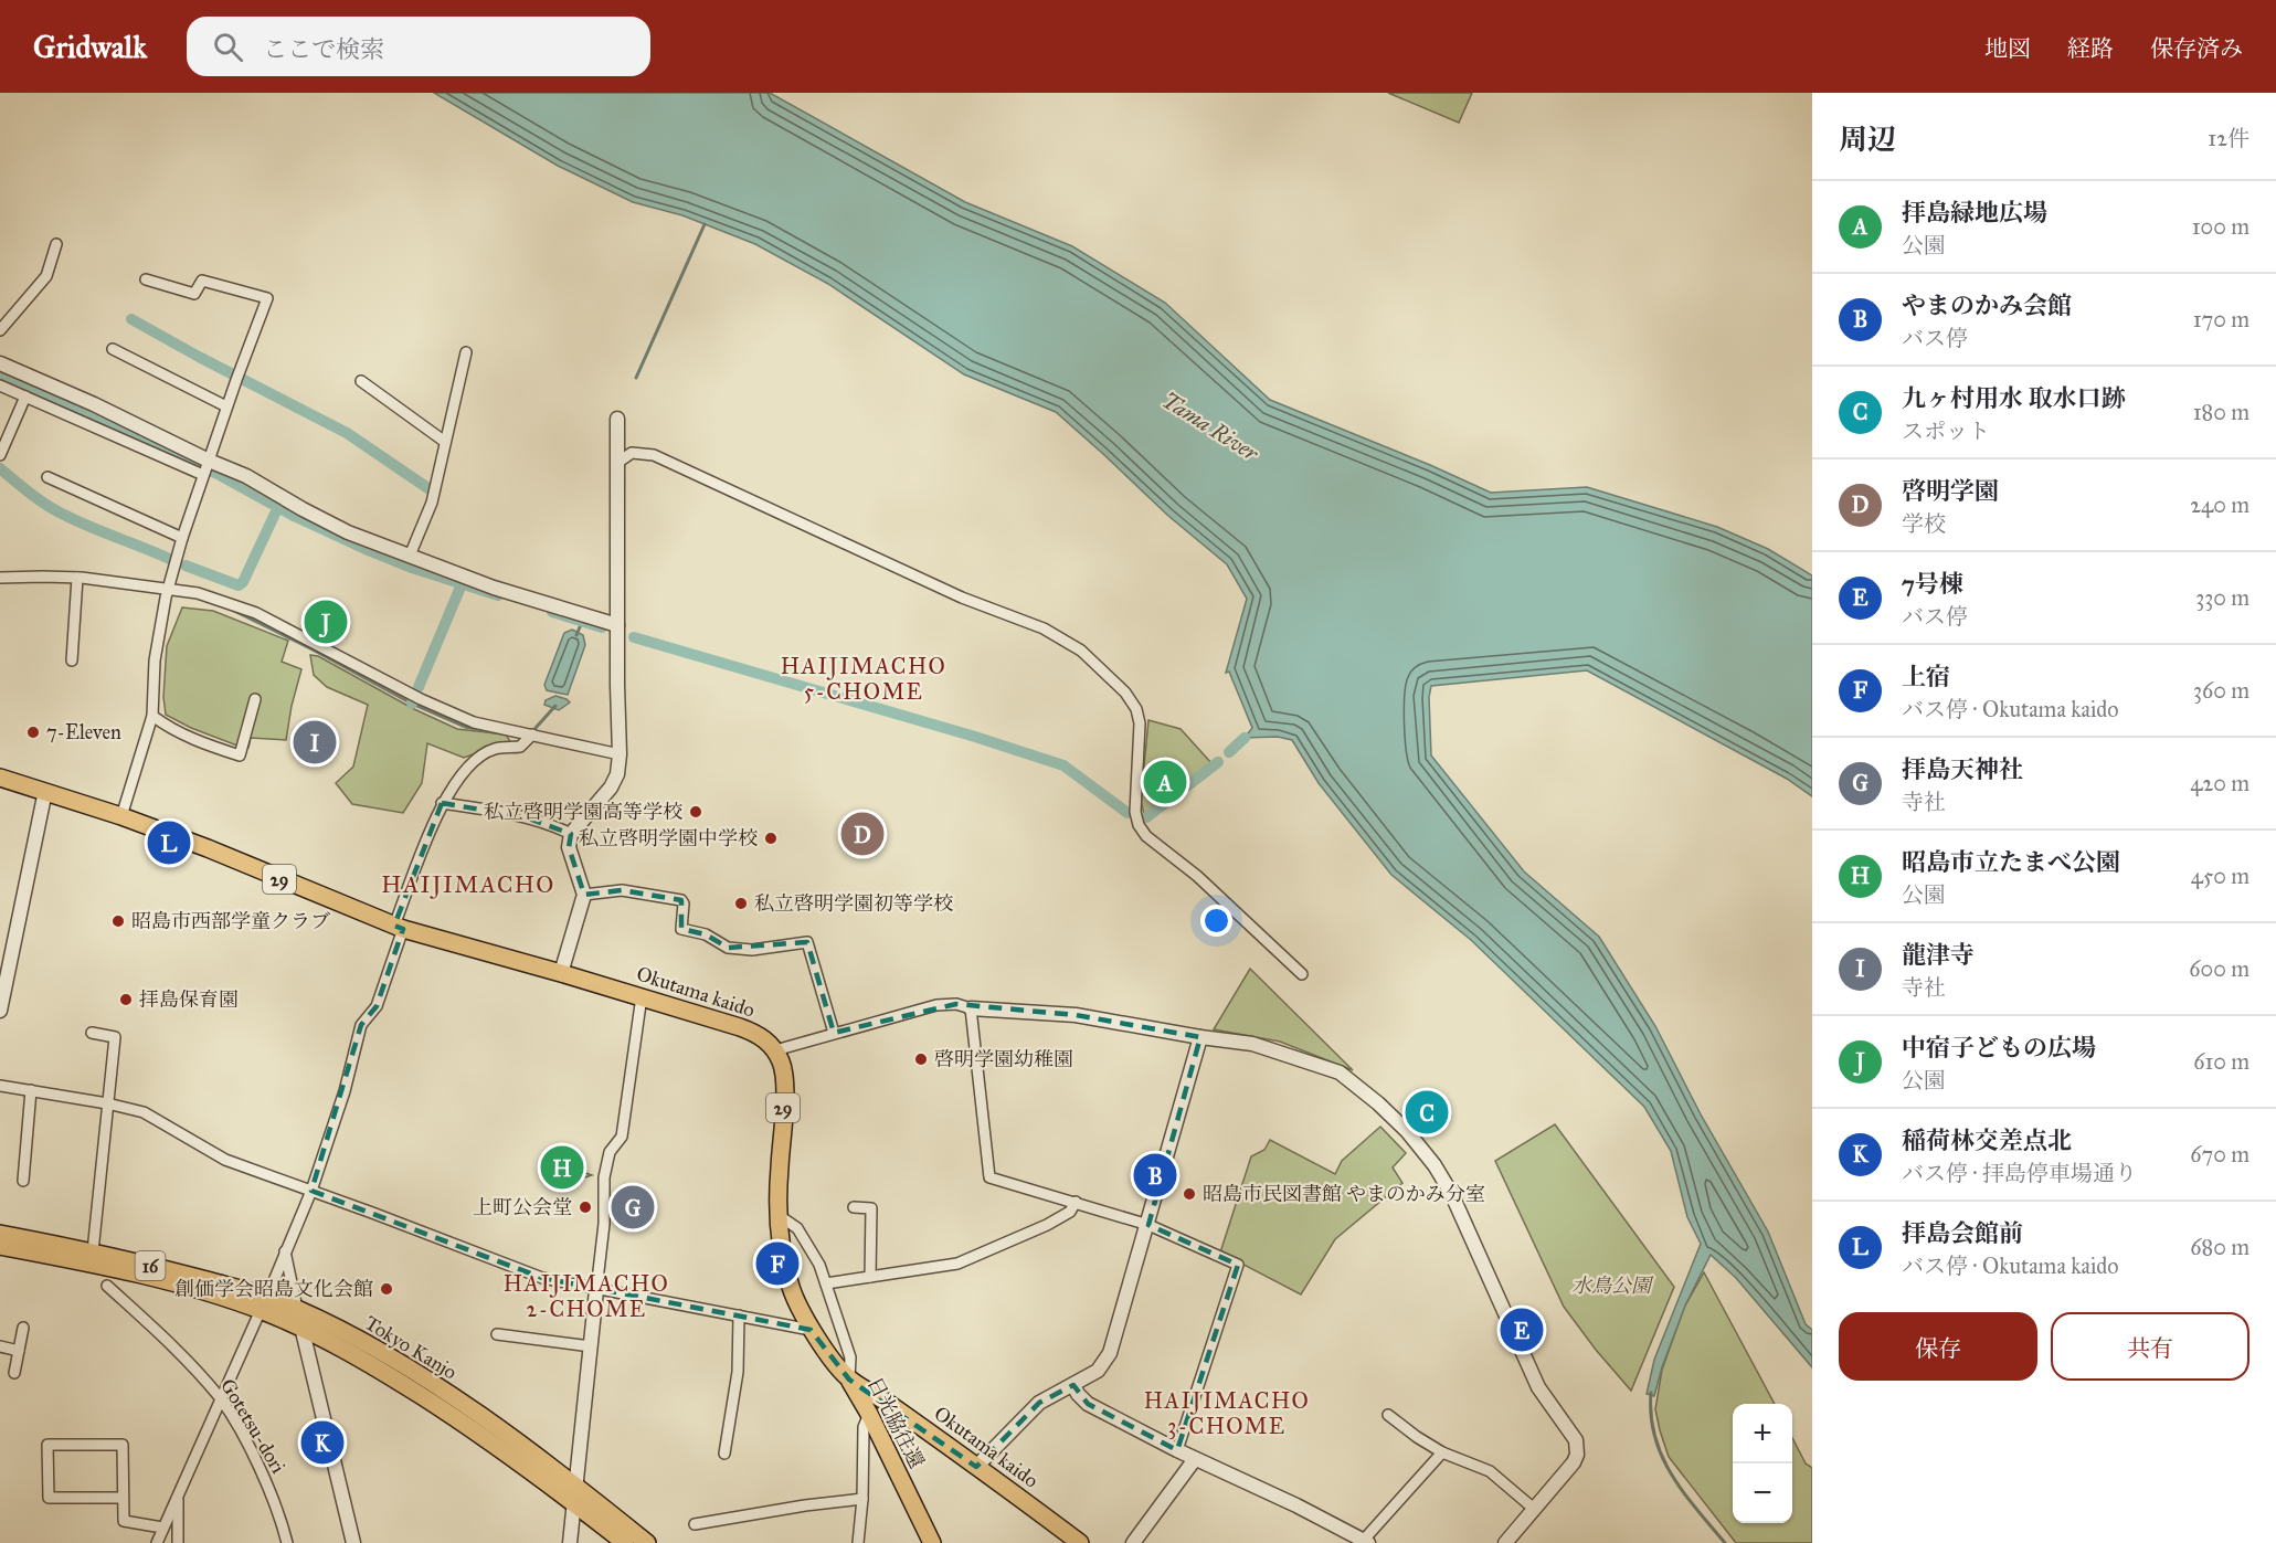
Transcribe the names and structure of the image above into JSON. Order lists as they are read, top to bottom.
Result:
{
  "streets": {
    "main road": [
      "29",
      "Okutama kaido",
      "16",
      "Tokyo Kanjo",
      "日光脇往還"
    ],
    "street": ["Gotetsu-dori"]
  },
  "crossings": [
    ["Okutama kaido", "日光脇往還"]
  ],
  "districts": [
    "HAIJIMACHO 5-CHOME",
    "HAIJIMACHO",
    "HAIJIMACHO 2-CHOME",
    "HAIJIMACHO 3-CHOME"
  ],
  "water": ["Tama River"],
  "parks": ["水鳥公園"],
  "places": [
    "7-Eleven",
    "私立啓明学園高等学校",
    "私立啓明学園中学校",
    "私立啓明学園初等学校",
    "昭島市西部学童クラブ",
    "拝島保育園",
    "啓明学園幼稚園",
    "昭島市民図書館 やまのかみ分室",
    "上町公会堂",
    "創価学会昭島文化会館"
  ],
  "page": {
    "header": "Gridwalk",
    "search": "ここで検索",
    "nav": ["地図", "経路", "保存済み"],
    "heading": ["周辺", "12件"],
    "list": [
      {
        "mark": "A",
        "name": "拝島緑地広場",
        "note": "公園",
        "value": "100 m"
      },
      {
        "mark": "B",
        "name": "やまのかみ会館",
        "note": "バス停",
        "value": "170 m"
      },
      {
        "mark": "C",
        "name": "九ヶ村用水 取水口跡",
        "note": "スポット",
        "value": "180 m"
      },
      {
        "mark": "D",
        "name": "啓明学園",
        "note": "学校",
        "value": "240 m"
      },
      {
        "mark": "E",
        "name": "7号棟",
        "note": "バス停",
        "value": "330 m"
      },
      {
        "mark": "F",
        "name": "上宿",
        "note": "バス停 · Okutama kaido",
        "value": "360 m"
      },
      {
        "mark": "G",
        "name": "拝島天神社",
        "note": "寺社",
        "value": "420 m"
      },
      {
        "mark": "H",
        "name": "昭島市立たまべ公園",
        "note": "公園",
        "value": "450 m"
      },
      {
        "mark": "I",
        "name": "龍津寺",
        "note": "寺社",
        "value": "600 m"
      },
      {
        "mark": "J",
        "name": "中宿子どもの広場",
        "note": "公園",
        "value": "610 m"
      },
      {
        "mark": "K",
        "name": "稲荷林交差点北",
        "note": "バス停 · 拝島停車場通り",
        "value": "670 m"
      },
      {
        "mark": "L",
        "name": "拝島会館前",
        "note": "バス停 · Okutama kaido",
        "value": "680 m"
      }
    ],
    "pins": [
      "J",
      "I",
      "A",
      "D",
      "L",
      "C",
      "H",
      "B",
      "G",
      "F",
      "E",
      "K"
    ],
    "buttons": ["保存", "共有"],
    "map_buttons": ["+", "−"]
  }
}
